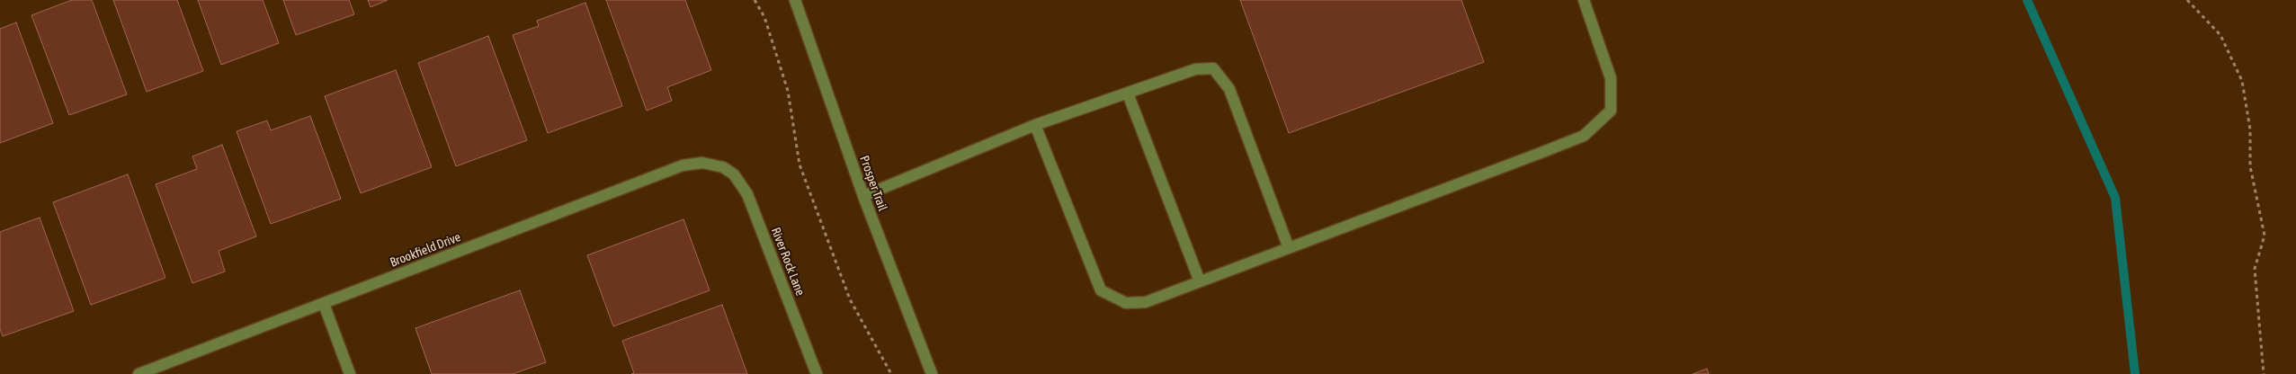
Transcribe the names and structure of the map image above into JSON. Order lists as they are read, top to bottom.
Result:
{
  "streets": {
    "street": ["Prosper Trail", "Brookfield Drive", "River Rock Lane"]
  },
  "crossings": [
    ["Brookfield Drive", "River Rock Lane"]
  ]
}
